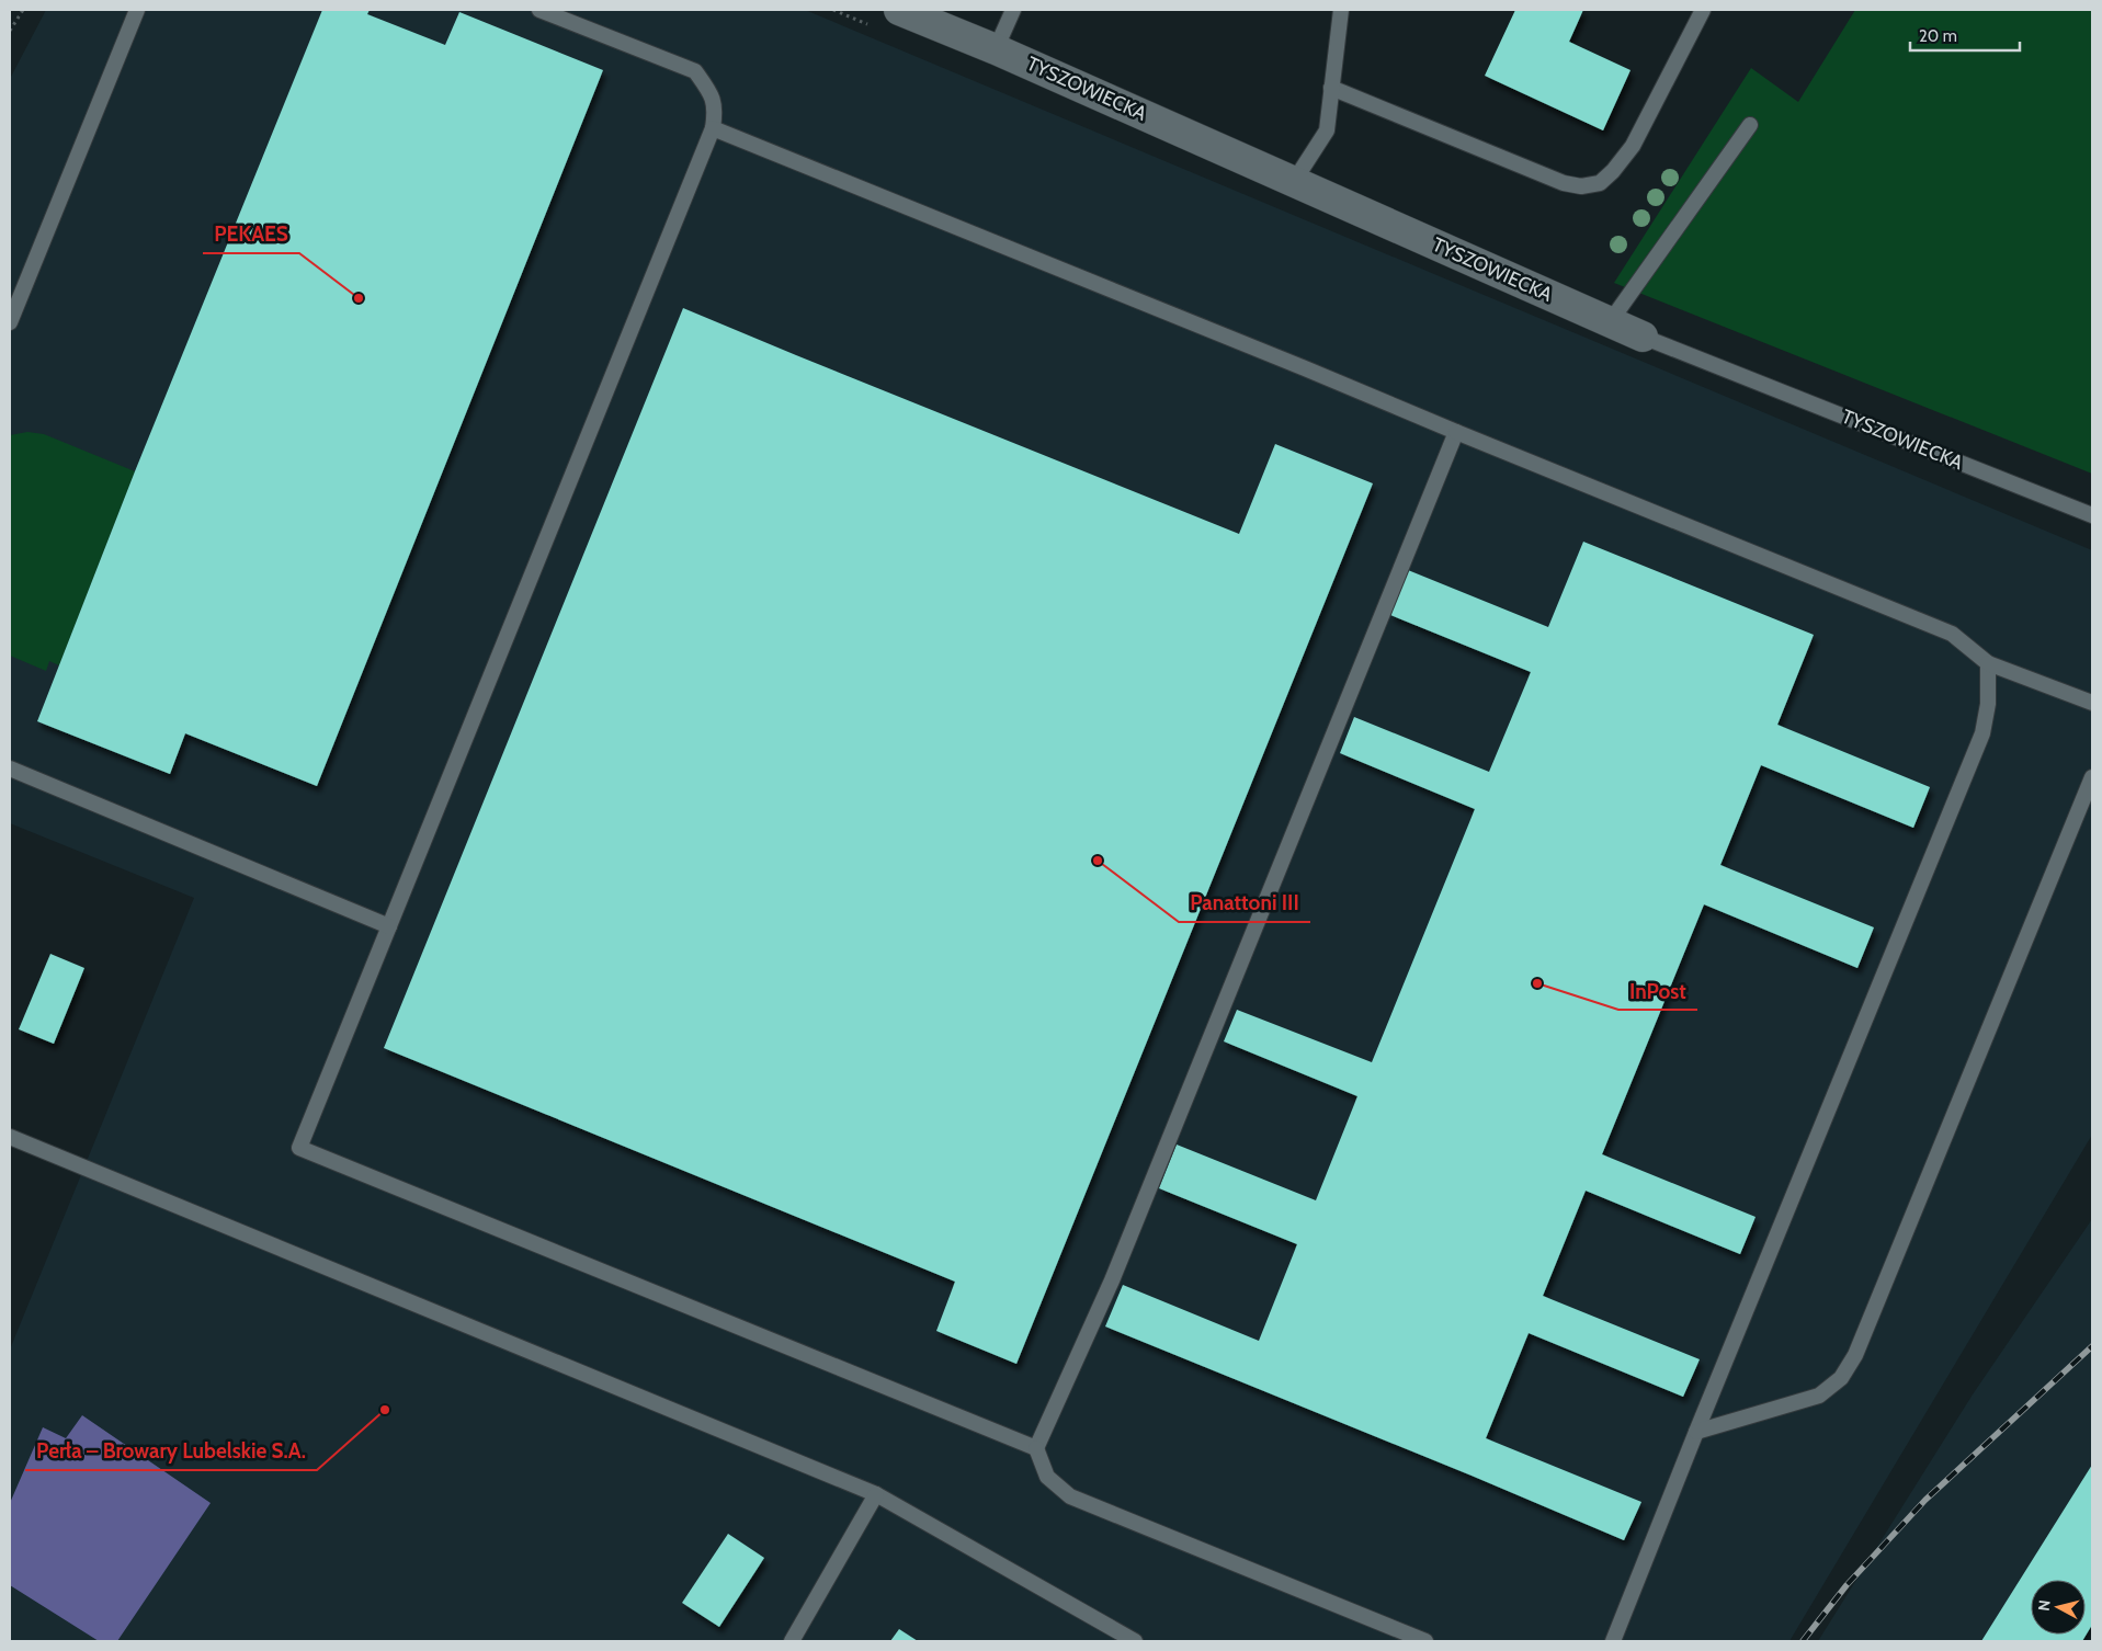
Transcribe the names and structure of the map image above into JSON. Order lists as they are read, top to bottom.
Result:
{
  "streets": {
    "street": ["TYSZOWIECKA"]
  },
  "places": [
    "PEKAES",
    "Panattoni III",
    "InPost",
    "Perła – Browary Lubelskie S.A."
  ],
  "scale_bar": "20 m",
  "north": "left"
}
